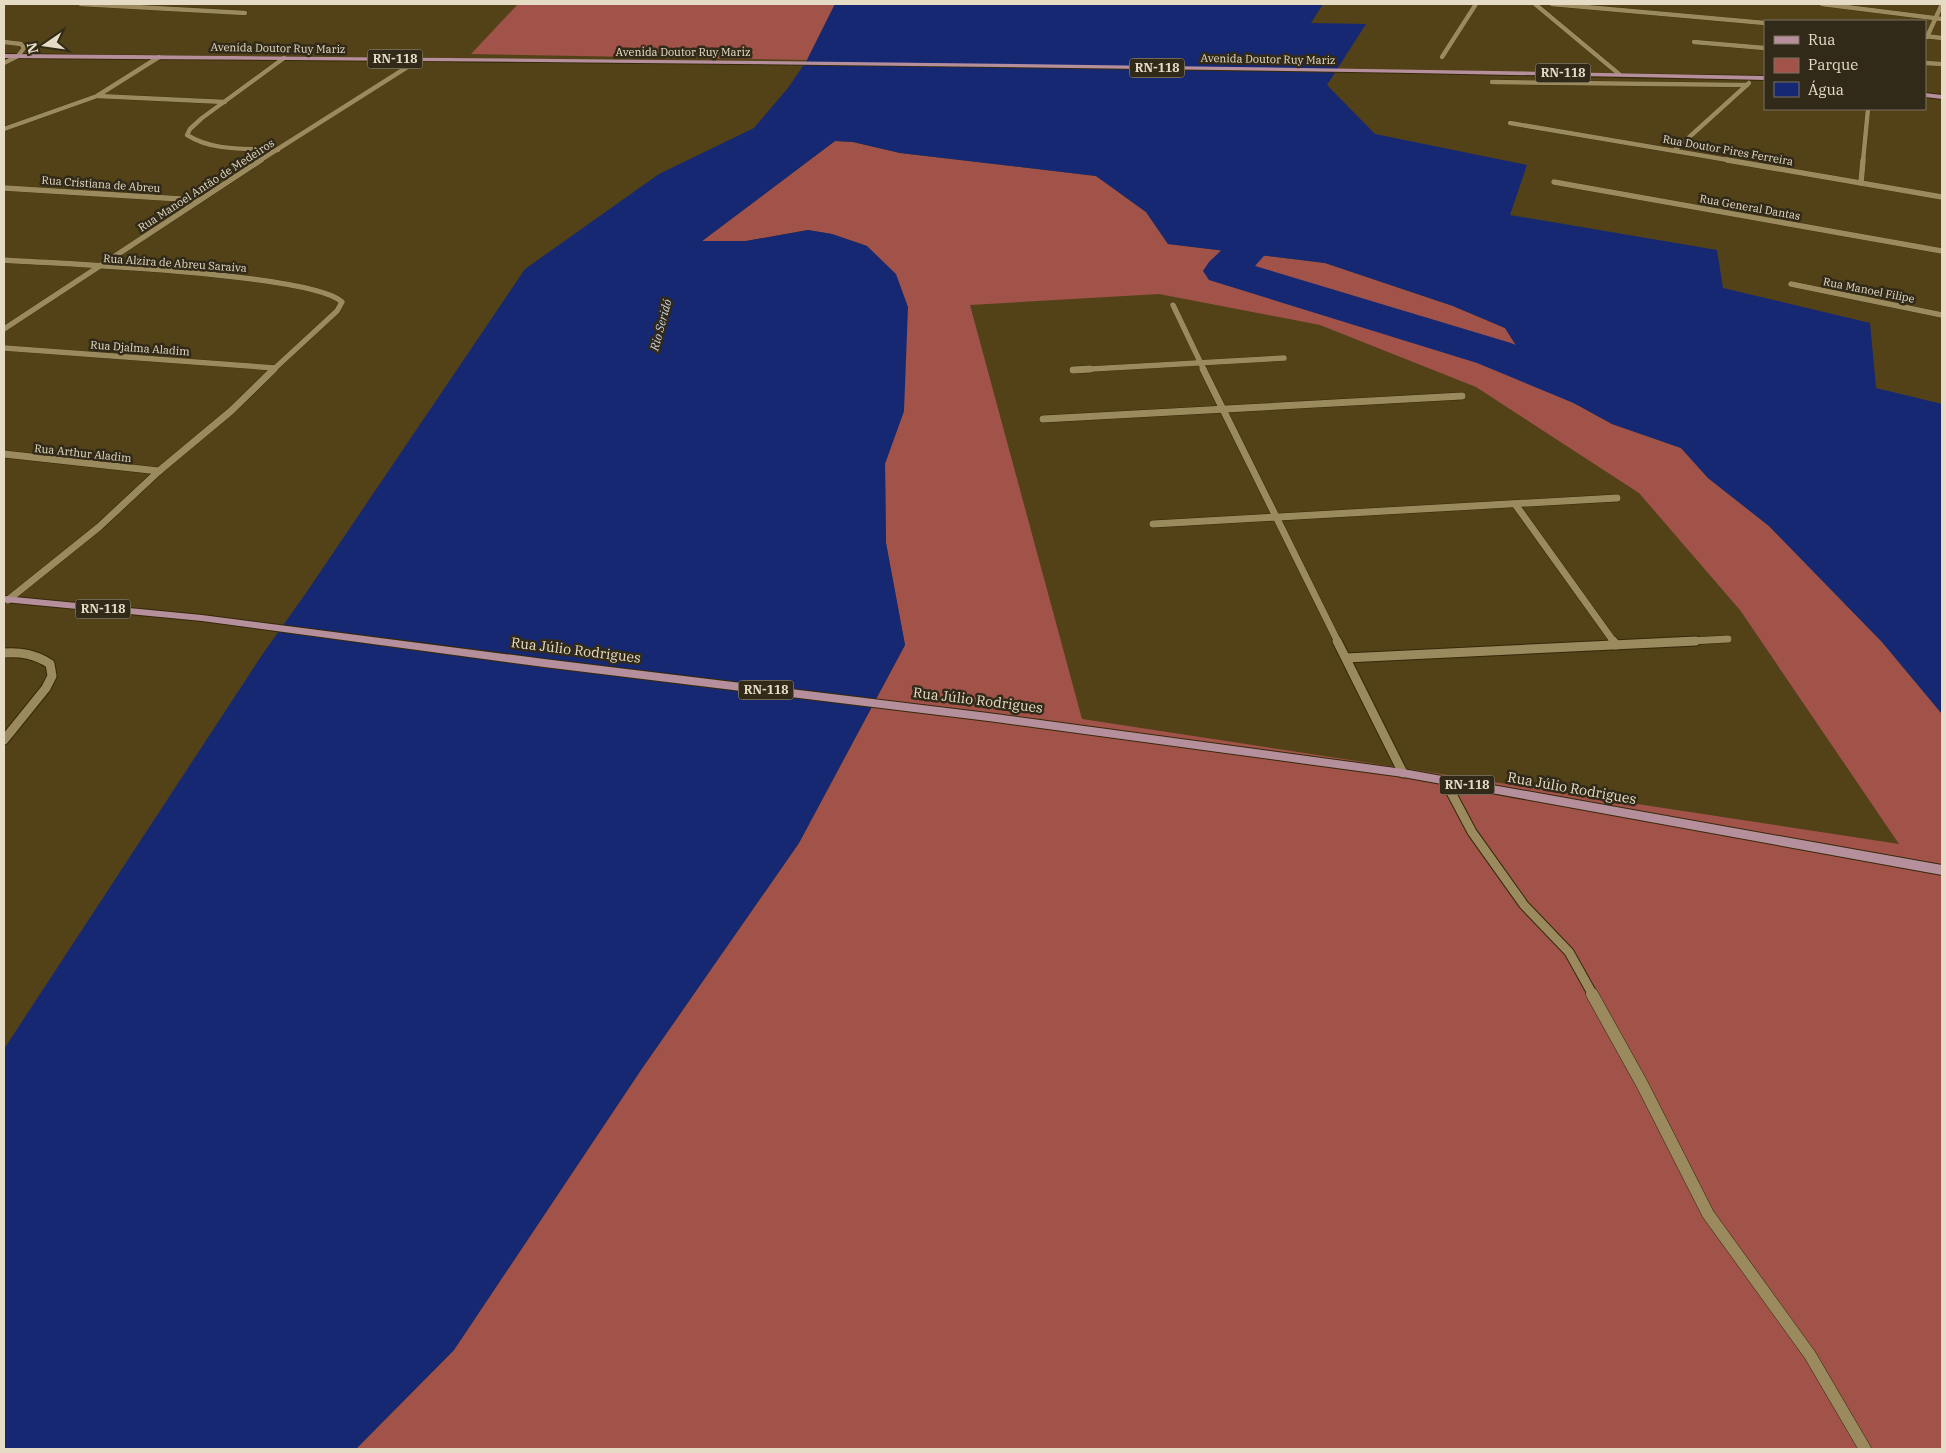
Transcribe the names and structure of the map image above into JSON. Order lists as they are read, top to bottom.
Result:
{
  "streets": {
    "main road": ["Avenida Doutor Ruy Mariz", "RN-118", "Rua Júlio Rodrigues"],
    "street": [
      "Rua Doutor Pires Ferreira",
      "Rua Cristiana de Abreu",
      "Rua Manoel Antão de Medeiros",
      "Rua General Dantas",
      "Rua Alzira de Abreu Saraiva",
      "Rua Manoel Filipe",
      "Rua Djalma Aladim",
      "Rua Arthur Aladim"
    ]
  },
  "crossings": [
    ["Avenida Doutor Ruy Mariz", "RN-118"],
    ["Avenida Doutor Ruy Mariz", "Rua Manoel Antão de Medeiros"],
    ["Rua Cristiana de Abreu", "Rua Manoel Antão de Medeiros"],
    ["Rua Manoel Antão de Medeiros", "Rua Alzira de Abreu Saraiva"],
    ["Rua Alzira de Abreu Saraiva", "Rua Djalma Aladim"]
  ],
  "water": ["Rio Seridó"],
  "legend": ["Rua", "Parque", "Água"],
  "north": "left"
}
